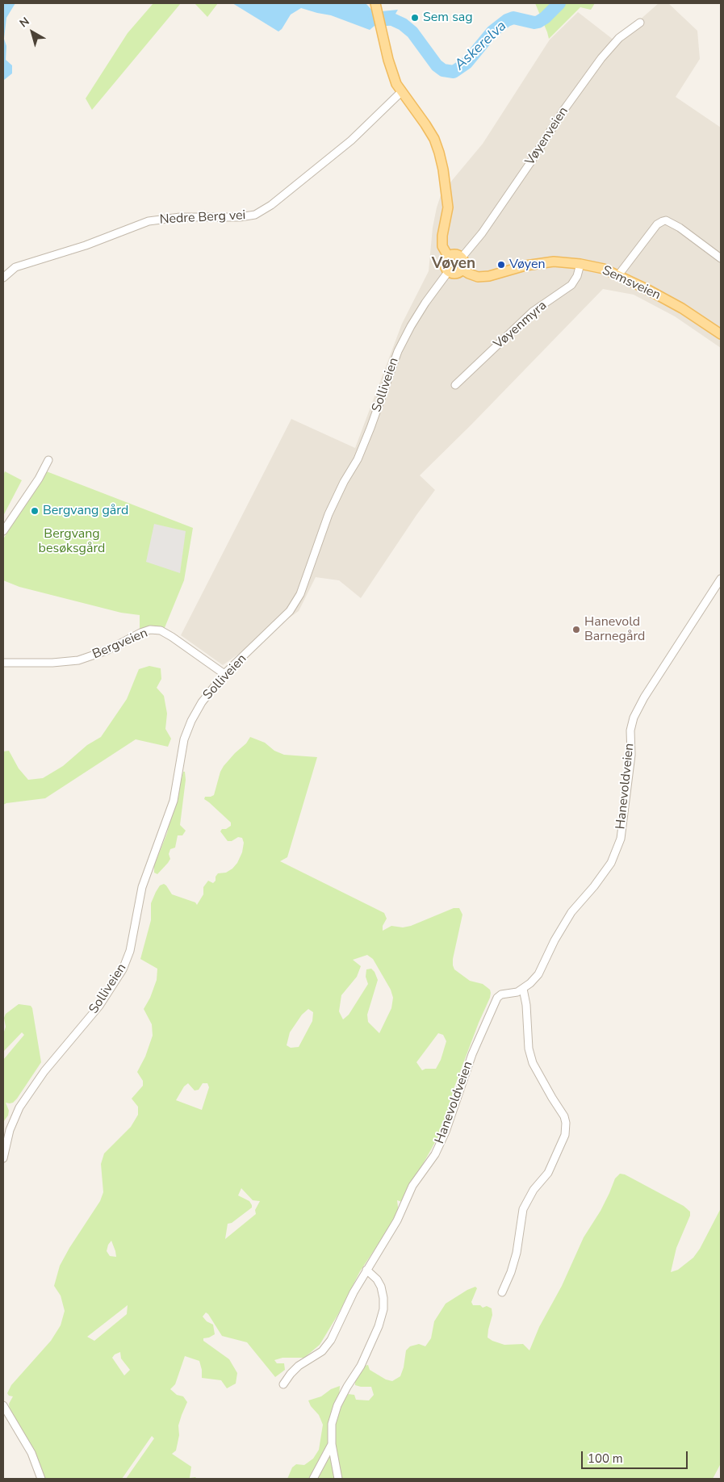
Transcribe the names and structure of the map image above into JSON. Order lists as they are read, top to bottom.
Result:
{
  "streets": {
    "main road": ["Semsveien"],
    "street": [
      "Vøyenveien",
      "Nedre Berg vei",
      "Vøyenmyra",
      "Solliveien",
      "Bergveien",
      "Hanevoldveien"
    ]
  },
  "crossings": [
    ["Vøyenveien", "Semsveien"],
    ["Vøyenveien", "Solliveien"],
    ["Semsveien", "Vøyenmyra"],
    ["Semsveien", "Solliveien"],
    ["Solliveien", "Bergveien"]
  ],
  "districts": ["Vøyen"],
  "water": ["Askerelva"],
  "parks": ["Bergvang besøksgård"],
  "places": [
    "Sem sag",
    "Vøyen",
    "Bergvang gård",
    "Hanevold Barnegård"
  ],
  "scale_bar": "100 m",
  "north": "top left"
}
